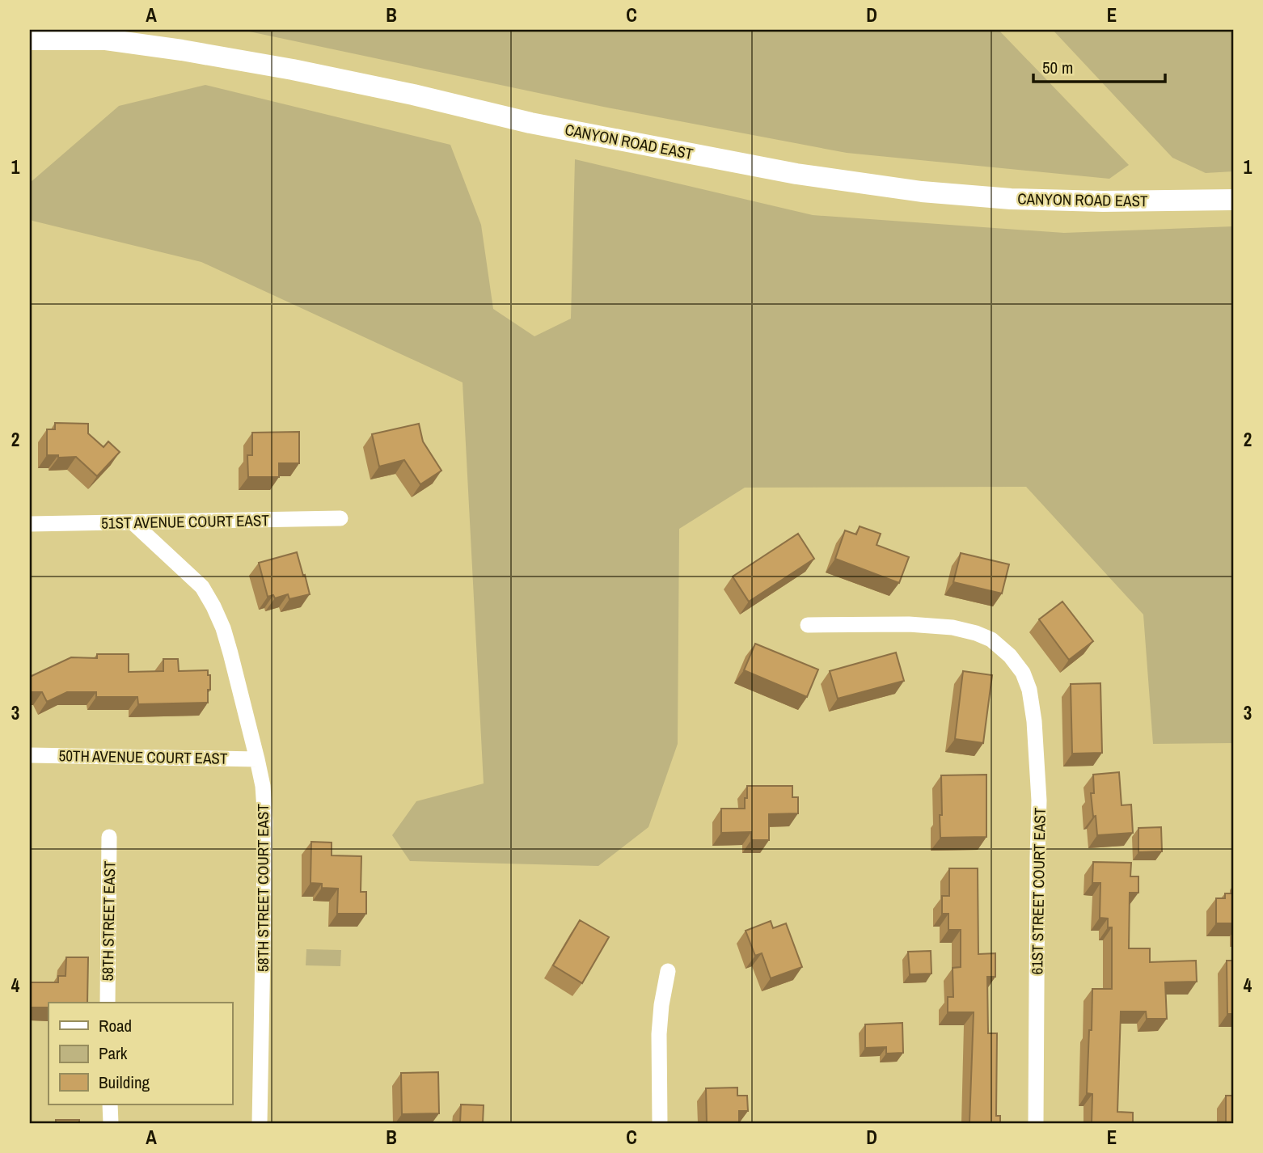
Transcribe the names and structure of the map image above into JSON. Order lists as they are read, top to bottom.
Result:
{
  "streets": {
    "main road": ["CANYON ROAD EAST"],
    "street": [
      "51ST AVENUE COURT EAST",
      "50TH AVENUE COURT EAST",
      "58TH STREET COURT EAST",
      "61ST STREET COURT EAST",
      "58TH STREET EAST"
    ]
  },
  "crossings": [
    ["51ST AVENUE COURT EAST", "58TH STREET COURT EAST"],
    ["50TH AVENUE COURT EAST", "58TH STREET COURT EAST"]
  ],
  "legend": ["Road", "Park", "Building"],
  "scale_bar": "50 m",
  "grid": {
    "columns": [
      "A",
      "B",
      "C",
      "D",
      "E"
    ],
    "rows": [
      "1",
      "2",
      "3",
      "4"
    ]
  }
}
